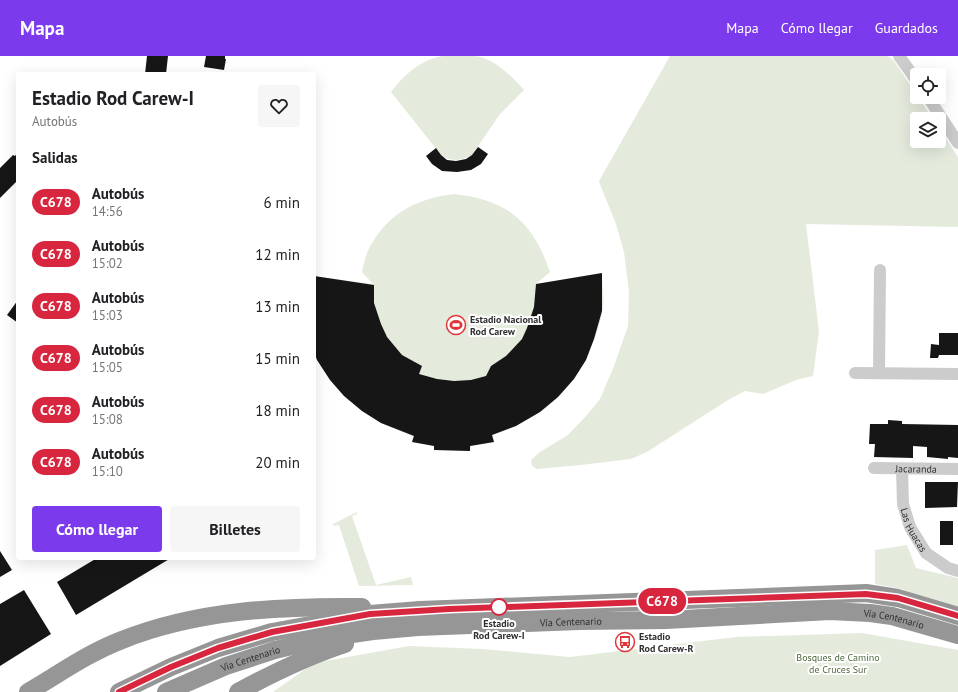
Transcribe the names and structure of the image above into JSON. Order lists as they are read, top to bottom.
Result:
{
  "streets": {
    "highway": ["Vía Centenario"],
    "street": ["Jacaranda", "Las Huacas"]
  },
  "crossings": [
    ["Jacaranda", "Las Huacas"]
  ],
  "parks": ["Bosques de Camino de Cruces Sur"],
  "places": {
    "sports": ["Estadio Nacional Rod Carew"],
    "other": ["Estadio Rod Carew-I"],
    "bus stop": ["Estadio Rod Carew-R"]
  },
  "lines": ["bus line C678"],
  "page": {
    "header": "Mapa",
    "nav": ["Mapa", "Cómo llegar", "Guardados"],
    "on_map": "C678",
    "heading": [
      ["Estadio Rod Carew-I", "Autobús"],
      "Salidas"
    ],
    "list": [
      {
        "mark": "C678",
        "name": "Autobús",
        "note": "14:56",
        "value": "6 min"
      },
      {
        "mark": "C678",
        "name": "Autobús",
        "note": "15:02",
        "value": "12 min"
      },
      {
        "mark": "C678",
        "name": "Autobús",
        "note": "15:03",
        "value": "13 min"
      },
      {
        "mark": "C678",
        "name": "Autobús",
        "note": "15:05",
        "value": "15 min"
      },
      {
        "mark": "C678",
        "name": "Autobús",
        "note": "15:08",
        "value": "18 min"
      },
      {
        "mark": "C678",
        "name": "Autobús",
        "note": "15:10",
        "value": "20 min"
      }
    ],
    "buttons": ["Cómo llegar", "Billetes"]
  }
}
